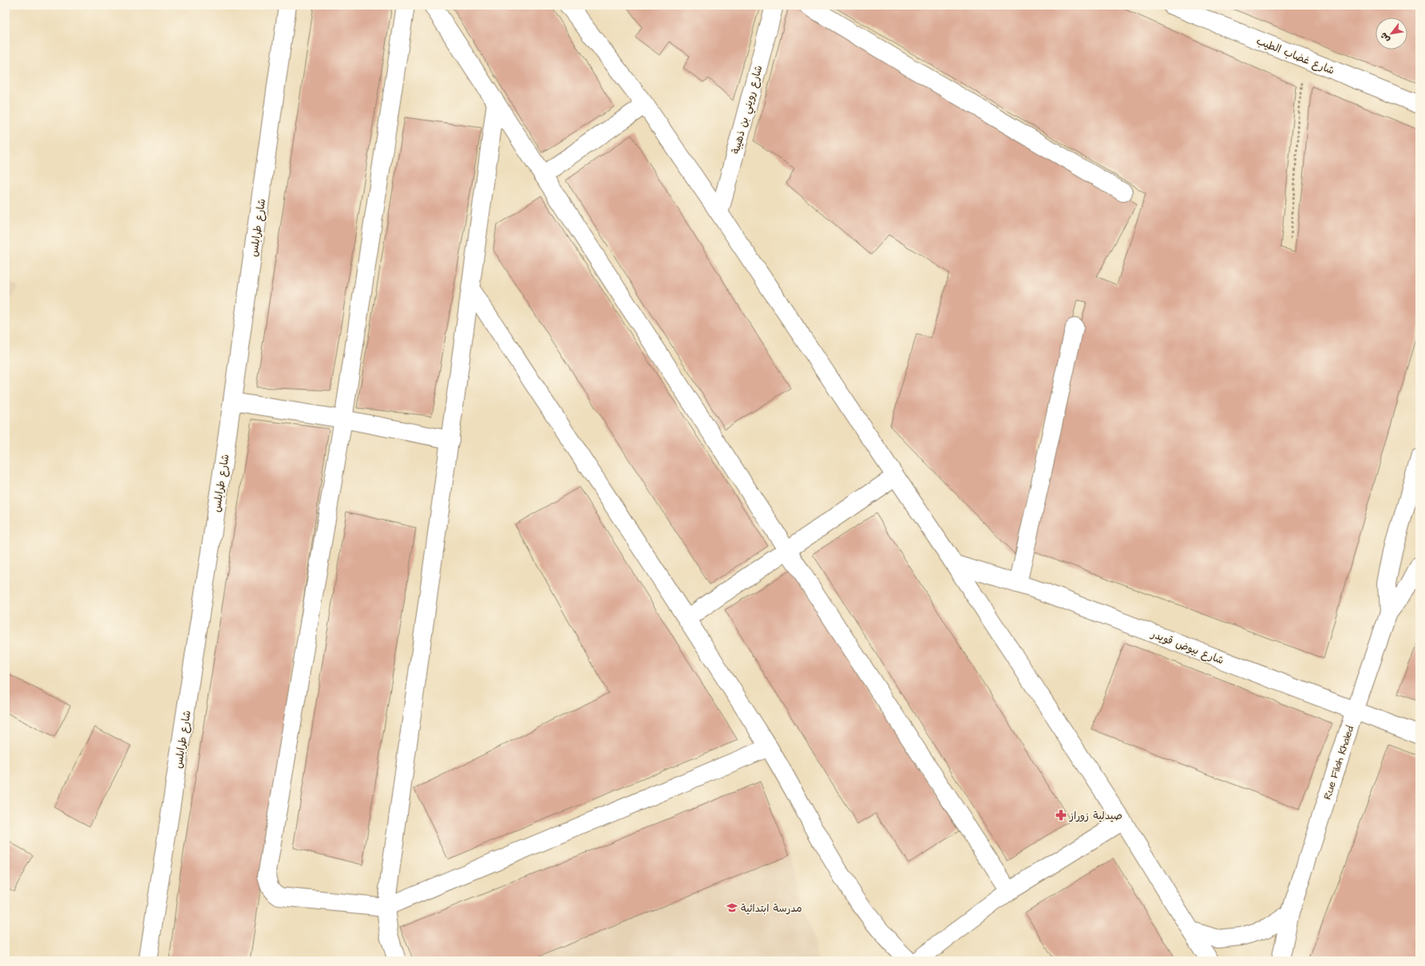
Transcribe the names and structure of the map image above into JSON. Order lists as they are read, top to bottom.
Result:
{
  "streets": {
    "street": [
      "شارع غضاب الطيب",
      "شارع رويني بن ذهيبة",
      "شارع طرابلس",
      "شارع بيوض قويدر",
      "Rue Filah Khaled"
    ]
  },
  "crossings": [
    ["شارع بيوض قويدر", "Rue Filah Khaled"]
  ],
  "places": {
    "pharmacy": ["صيدلية زوراز"],
    "school or university": ["مدرسة ابتدائية"]
  },
  "north": "bottom left"
}
